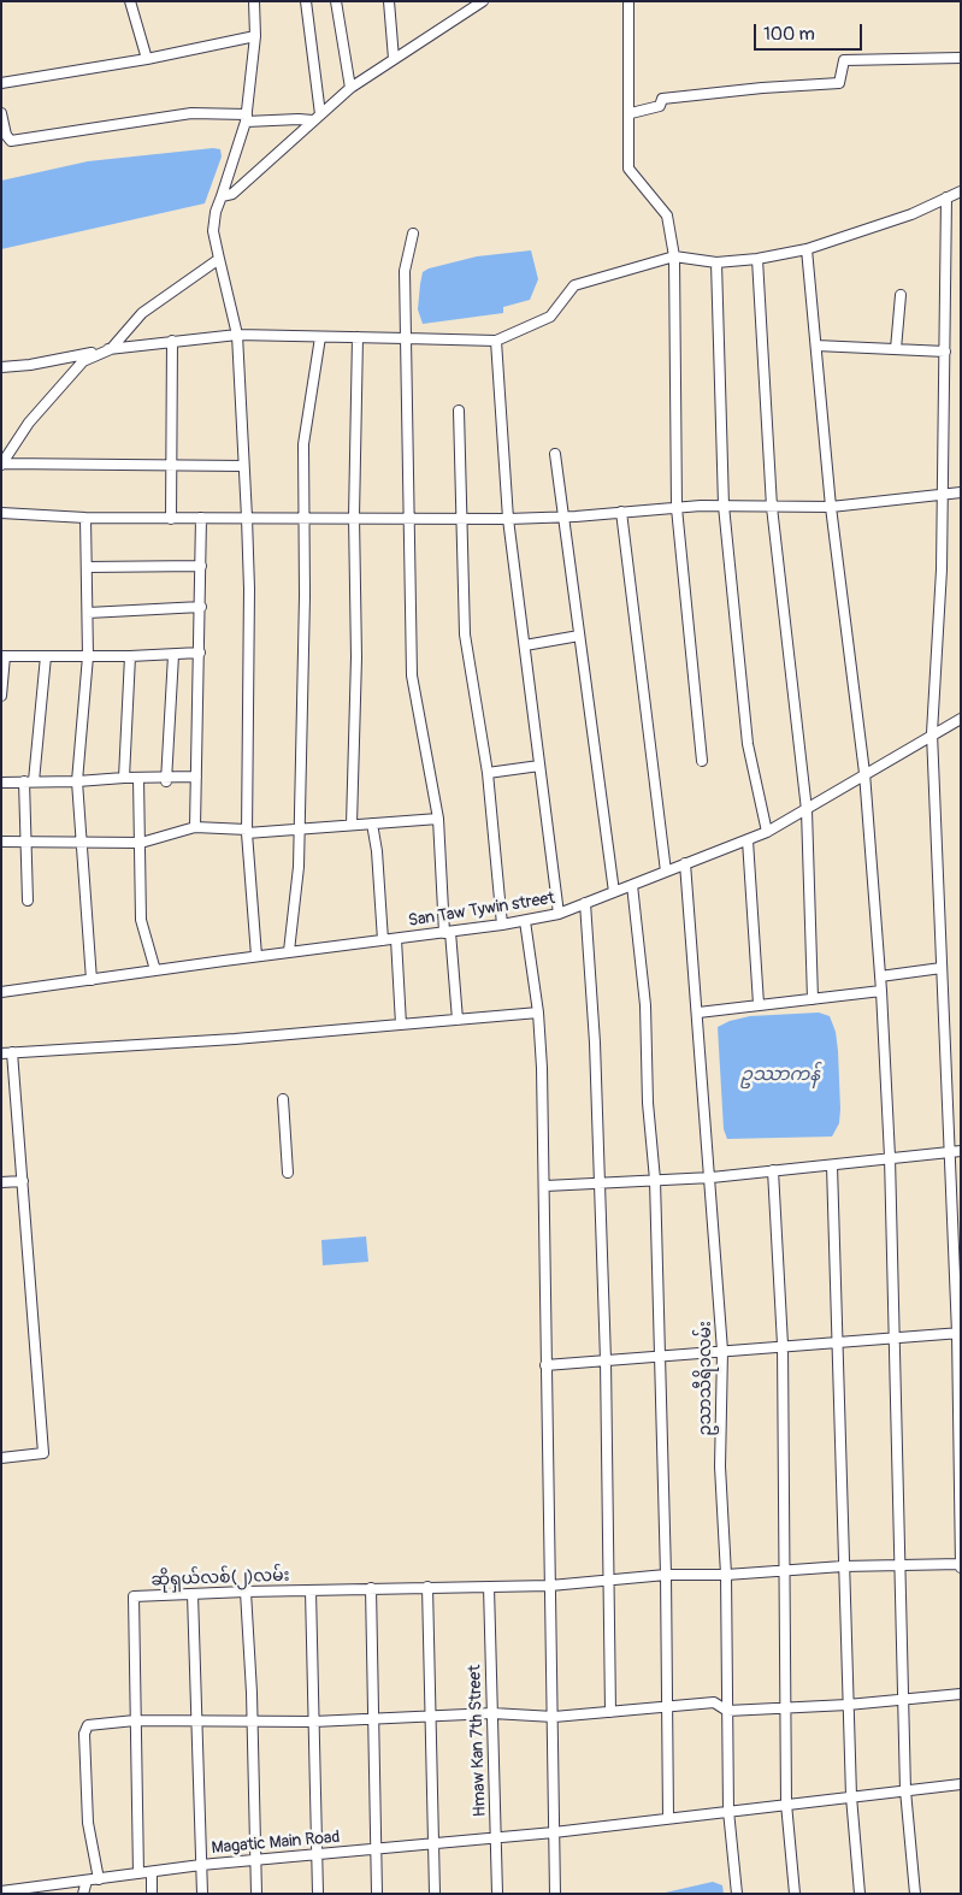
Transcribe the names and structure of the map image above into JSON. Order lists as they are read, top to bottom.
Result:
{
  "streets": {
    "street": [
      "San Taw Tywin street",
      "ဥသာသီရိ၁လမ်း",
      "ဆိုရှယ်လစ်(၂)လမ်း",
      "Hmaw Kan 7th Street",
      "Magatic Main Road"
    ]
  },
  "crossings": [
    ["San Taw Tywin street", "ဥသာသီရိ၁လမ်း"],
    ["ဥသာသီရိ၁လမ်း", "ဆိုရှယ်လစ်(၂)လမ်း"],
    ["ဥသာသီရိ၁လမ်း", "Magatic Main Road"],
    ["ဆိုရှယ်လစ်(၂)လမ်း", "Hmaw Kan 7th Street"],
    ["ဆိုရှယ်လစ်(၂)လမ်း", "Magatic Main Road"],
    ["Hmaw Kan 7th Street", "Magatic Main Road"]
  ],
  "water": ["ဥဿာကန်"],
  "scale_bar": "100 m"
}
